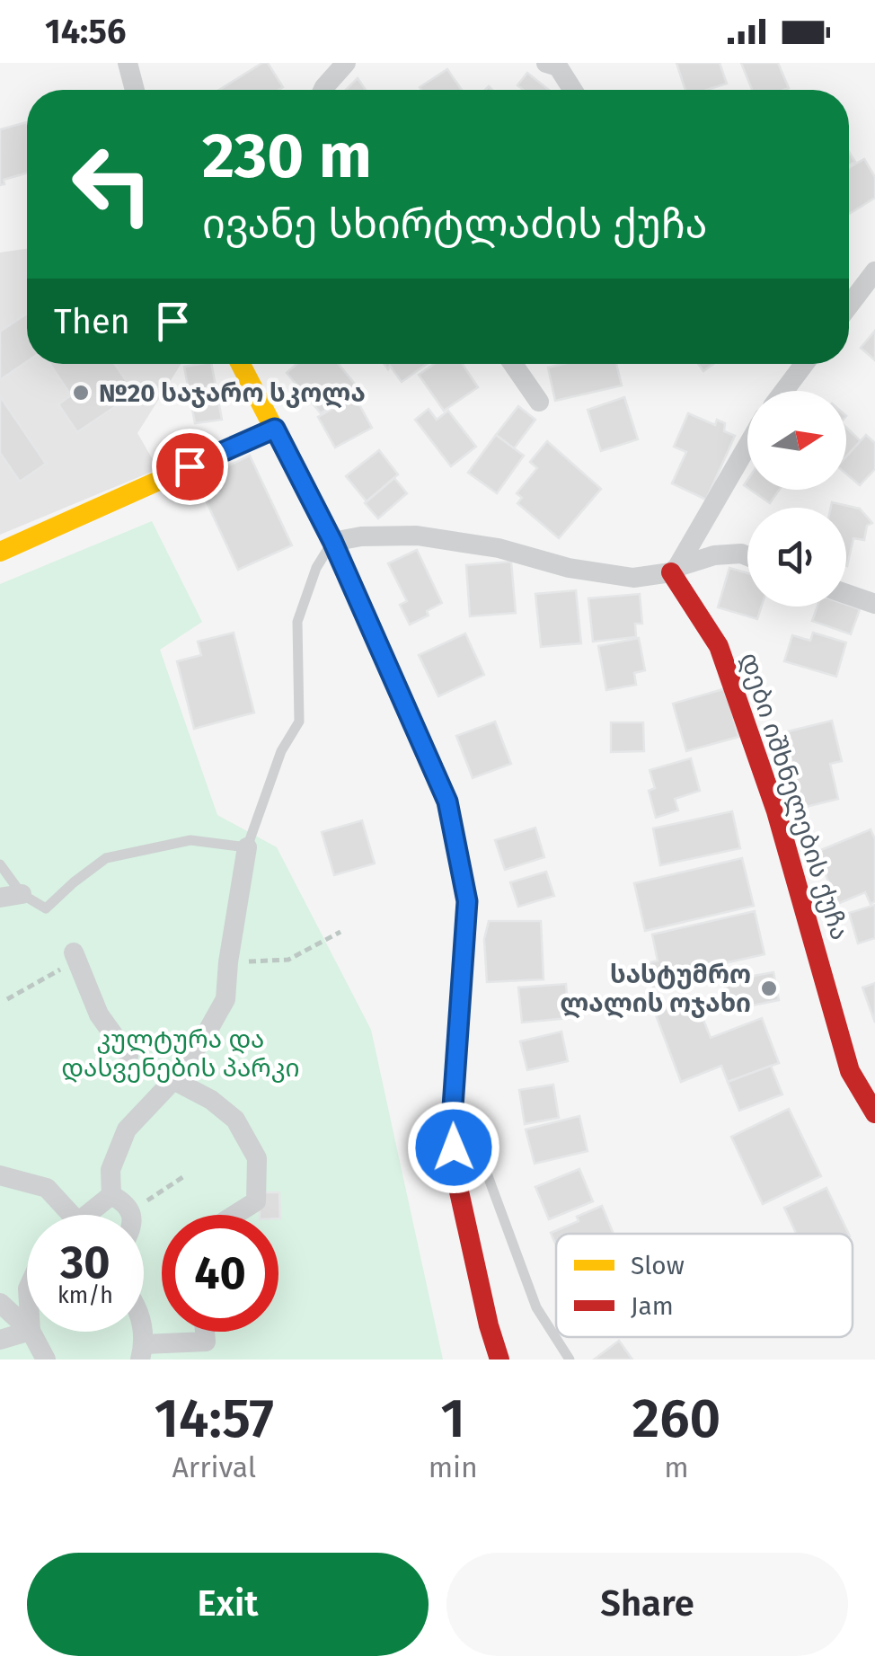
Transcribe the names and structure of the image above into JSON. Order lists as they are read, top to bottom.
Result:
{
  "streets": {
    "street": ["დები იშხნელების ქუჩა"]
  },
  "parks": ["კულტურა და დასვენების პარკი"],
  "places": ["№20 საჯარო სკოლა", "სასტუმრო ლალის ოჯახი"],
  "legend": ["Slow", "Jam"],
  "north": "right",
  "page": {
    "status": "14:56",
    "turn": ["230 m", "ივანე სხირტლაძის ქუჩა"],
    "then": "Then",
    "speed": "30 km/h",
    "limit": "40",
    "eta": [
      "14:57",
      "Arrival",
      "1",
      "min",
      "260",
      "m"
    ],
    "buttons": ["Exit", "Share"]
  }
}
